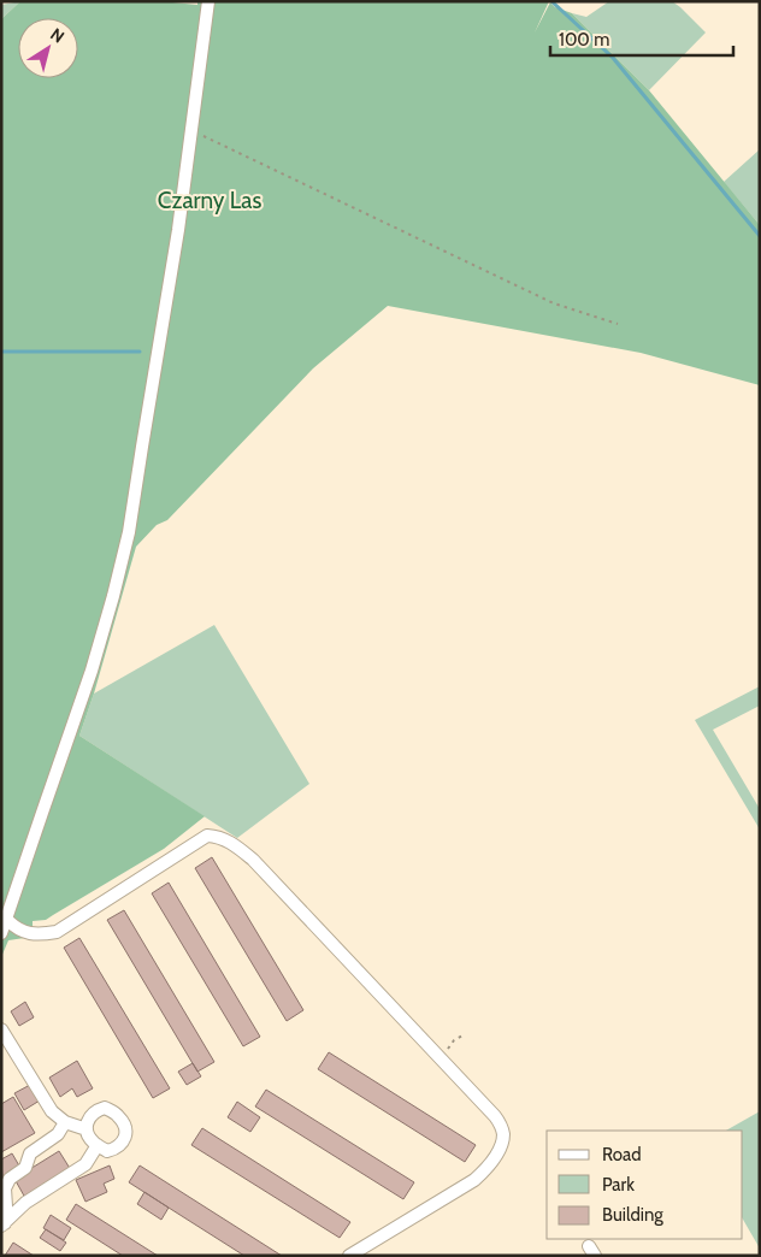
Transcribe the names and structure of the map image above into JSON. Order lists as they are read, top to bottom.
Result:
{
  "parks": ["Czarny Las"],
  "legend": ["Road", "Park", "Building"],
  "scale_bar": "100 m",
  "north": "top right"
}
